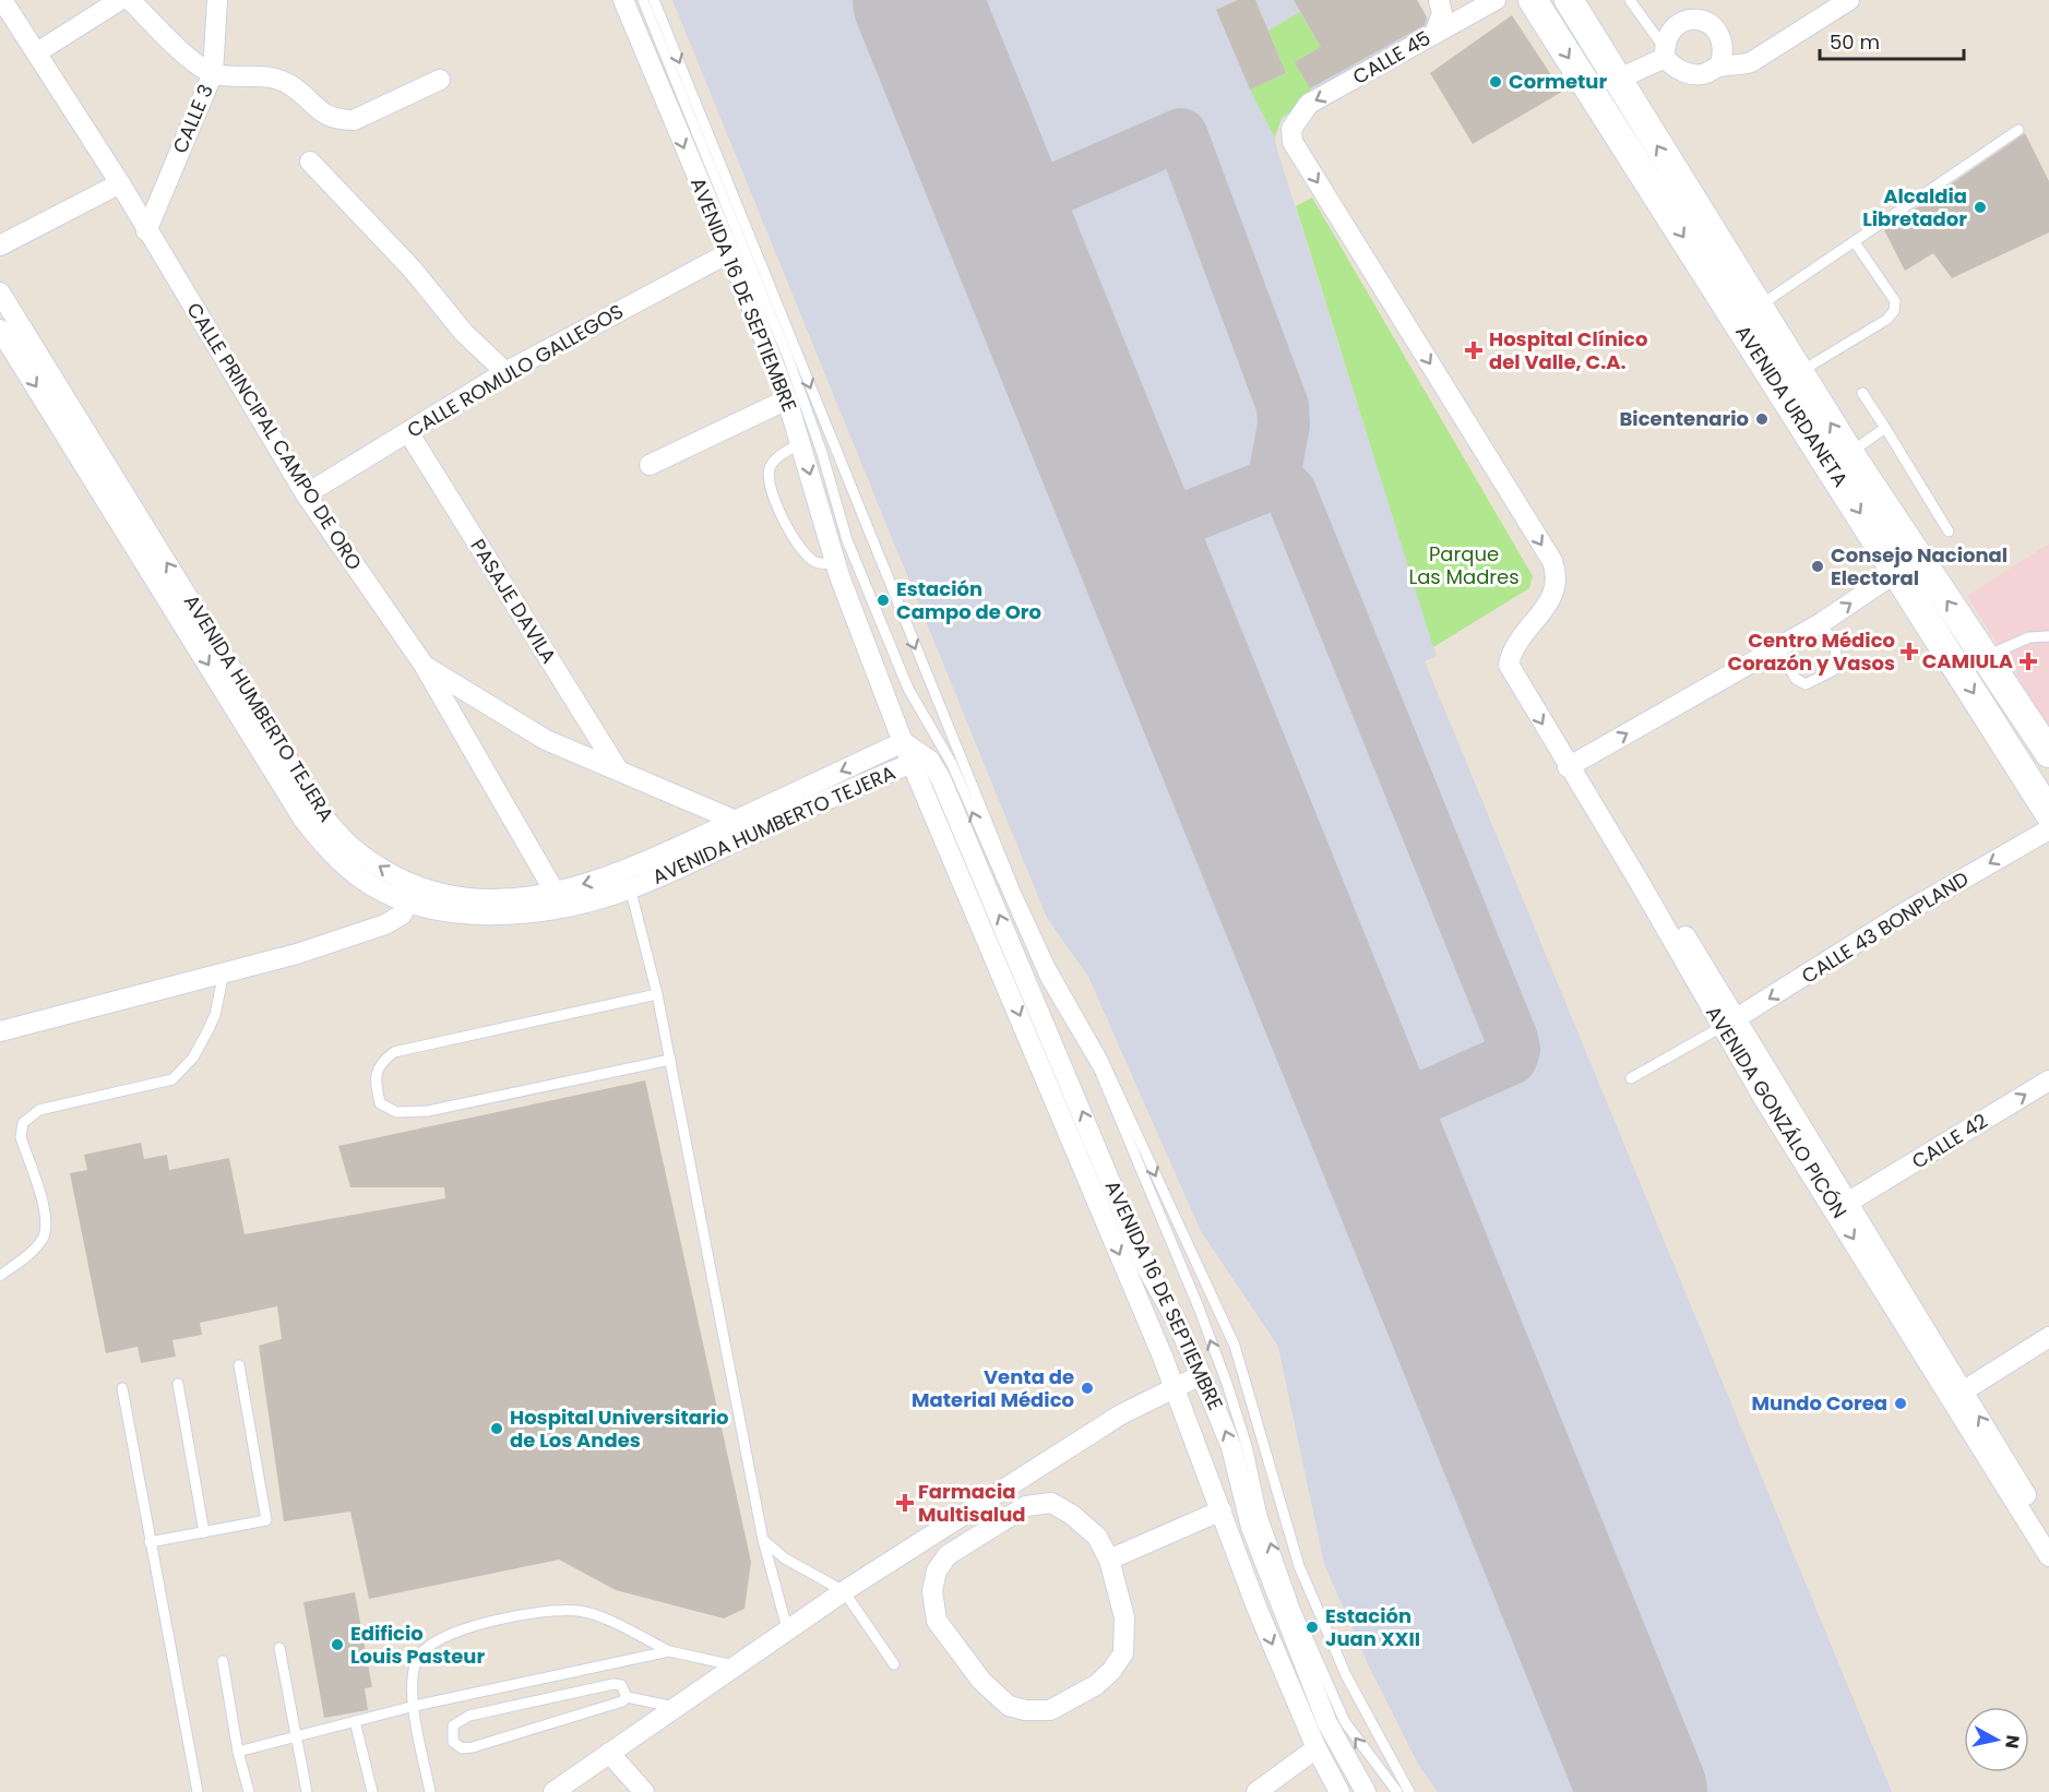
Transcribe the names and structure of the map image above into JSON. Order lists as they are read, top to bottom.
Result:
{
  "streets": {
    "street": [
      "CALLE 45",
      "CALLE 3",
      "AVENIDA 16 DE SEPTIEMBRE",
      "CALLE ROMULO GALLEGOS",
      "AVENIDA URDANETA",
      "CALLE PRINCIPAL CAMPO DE ORO",
      "PASAJE DAVILA",
      "AVENIDA HUMBERTO TEJERA",
      "CALLE 43 BONPLAND",
      "AVENIDA GONZÁLO PICÓN",
      "CALLE 42"
    ]
  },
  "crossings": [
    ["CALLE 45", "AVENIDA GONZÁLO PICÓN"],
    ["CALLE 3", "CALLE PRINCIPAL CAMPO DE ORO"],
    ["AVENIDA 16 DE SEPTIEMBRE", "CALLE ROMULO GALLEGOS"],
    ["AVENIDA 16 DE SEPTIEMBRE", "AVENIDA HUMBERTO TEJERA"],
    ["CALLE ROMULO GALLEGOS", "CALLE PRINCIPAL CAMPO DE ORO"],
    ["CALLE ROMULO GALLEGOS", "PASAJE DAVILA"],
    ["CALLE PRINCIPAL CAMPO DE ORO", "AVENIDA HUMBERTO TEJERA"],
    ["CALLE 43 BONPLAND", "AVENIDA GONZÁLO PICÓN"],
    ["AVENIDA GONZÁLO PICÓN", "CALLE 42"]
  ],
  "one_way": ["CALLE 43 BONPLAND", "CALLE 42"],
  "parks": ["Parque Las Madres"],
  "places": {
    "other": [
      "Cormetur",
      "Alcaldia Libretador",
      "Bicentenario",
      "Consejo Nacional Electoral",
      "Estación Campo de Oro",
      "Venta de Material Médico",
      "Mundo Corea",
      "Hospital Universitario de Los Andes",
      "Estación Juan XXII",
      "Edificio Louis Pasteur"
    ],
    "health": [
      "Hospital Clínico del Valle, C.A.",
      "Centro Médico Corazón y Vasos",
      "CAMIULA",
      "Farmacia Multisalud"
    ]
  },
  "scale_bar": "50 m",
  "north": "right"
}
